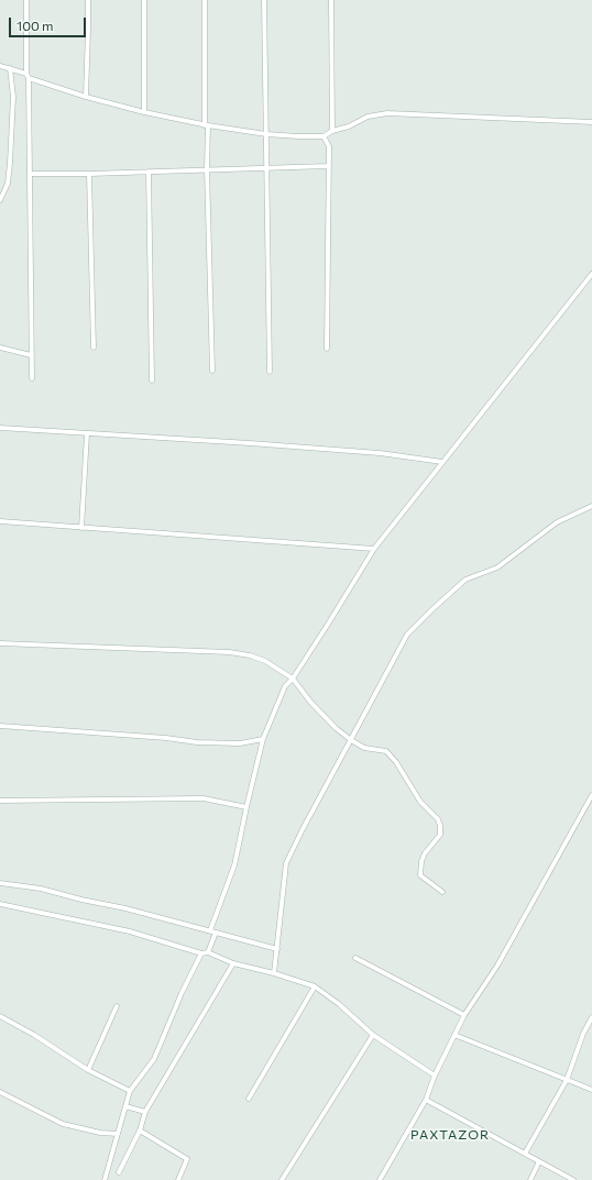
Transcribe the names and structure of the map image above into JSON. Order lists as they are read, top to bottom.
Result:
{
  "districts": ["PAXTAZOR"],
  "scale_bar": "100 m"
}
